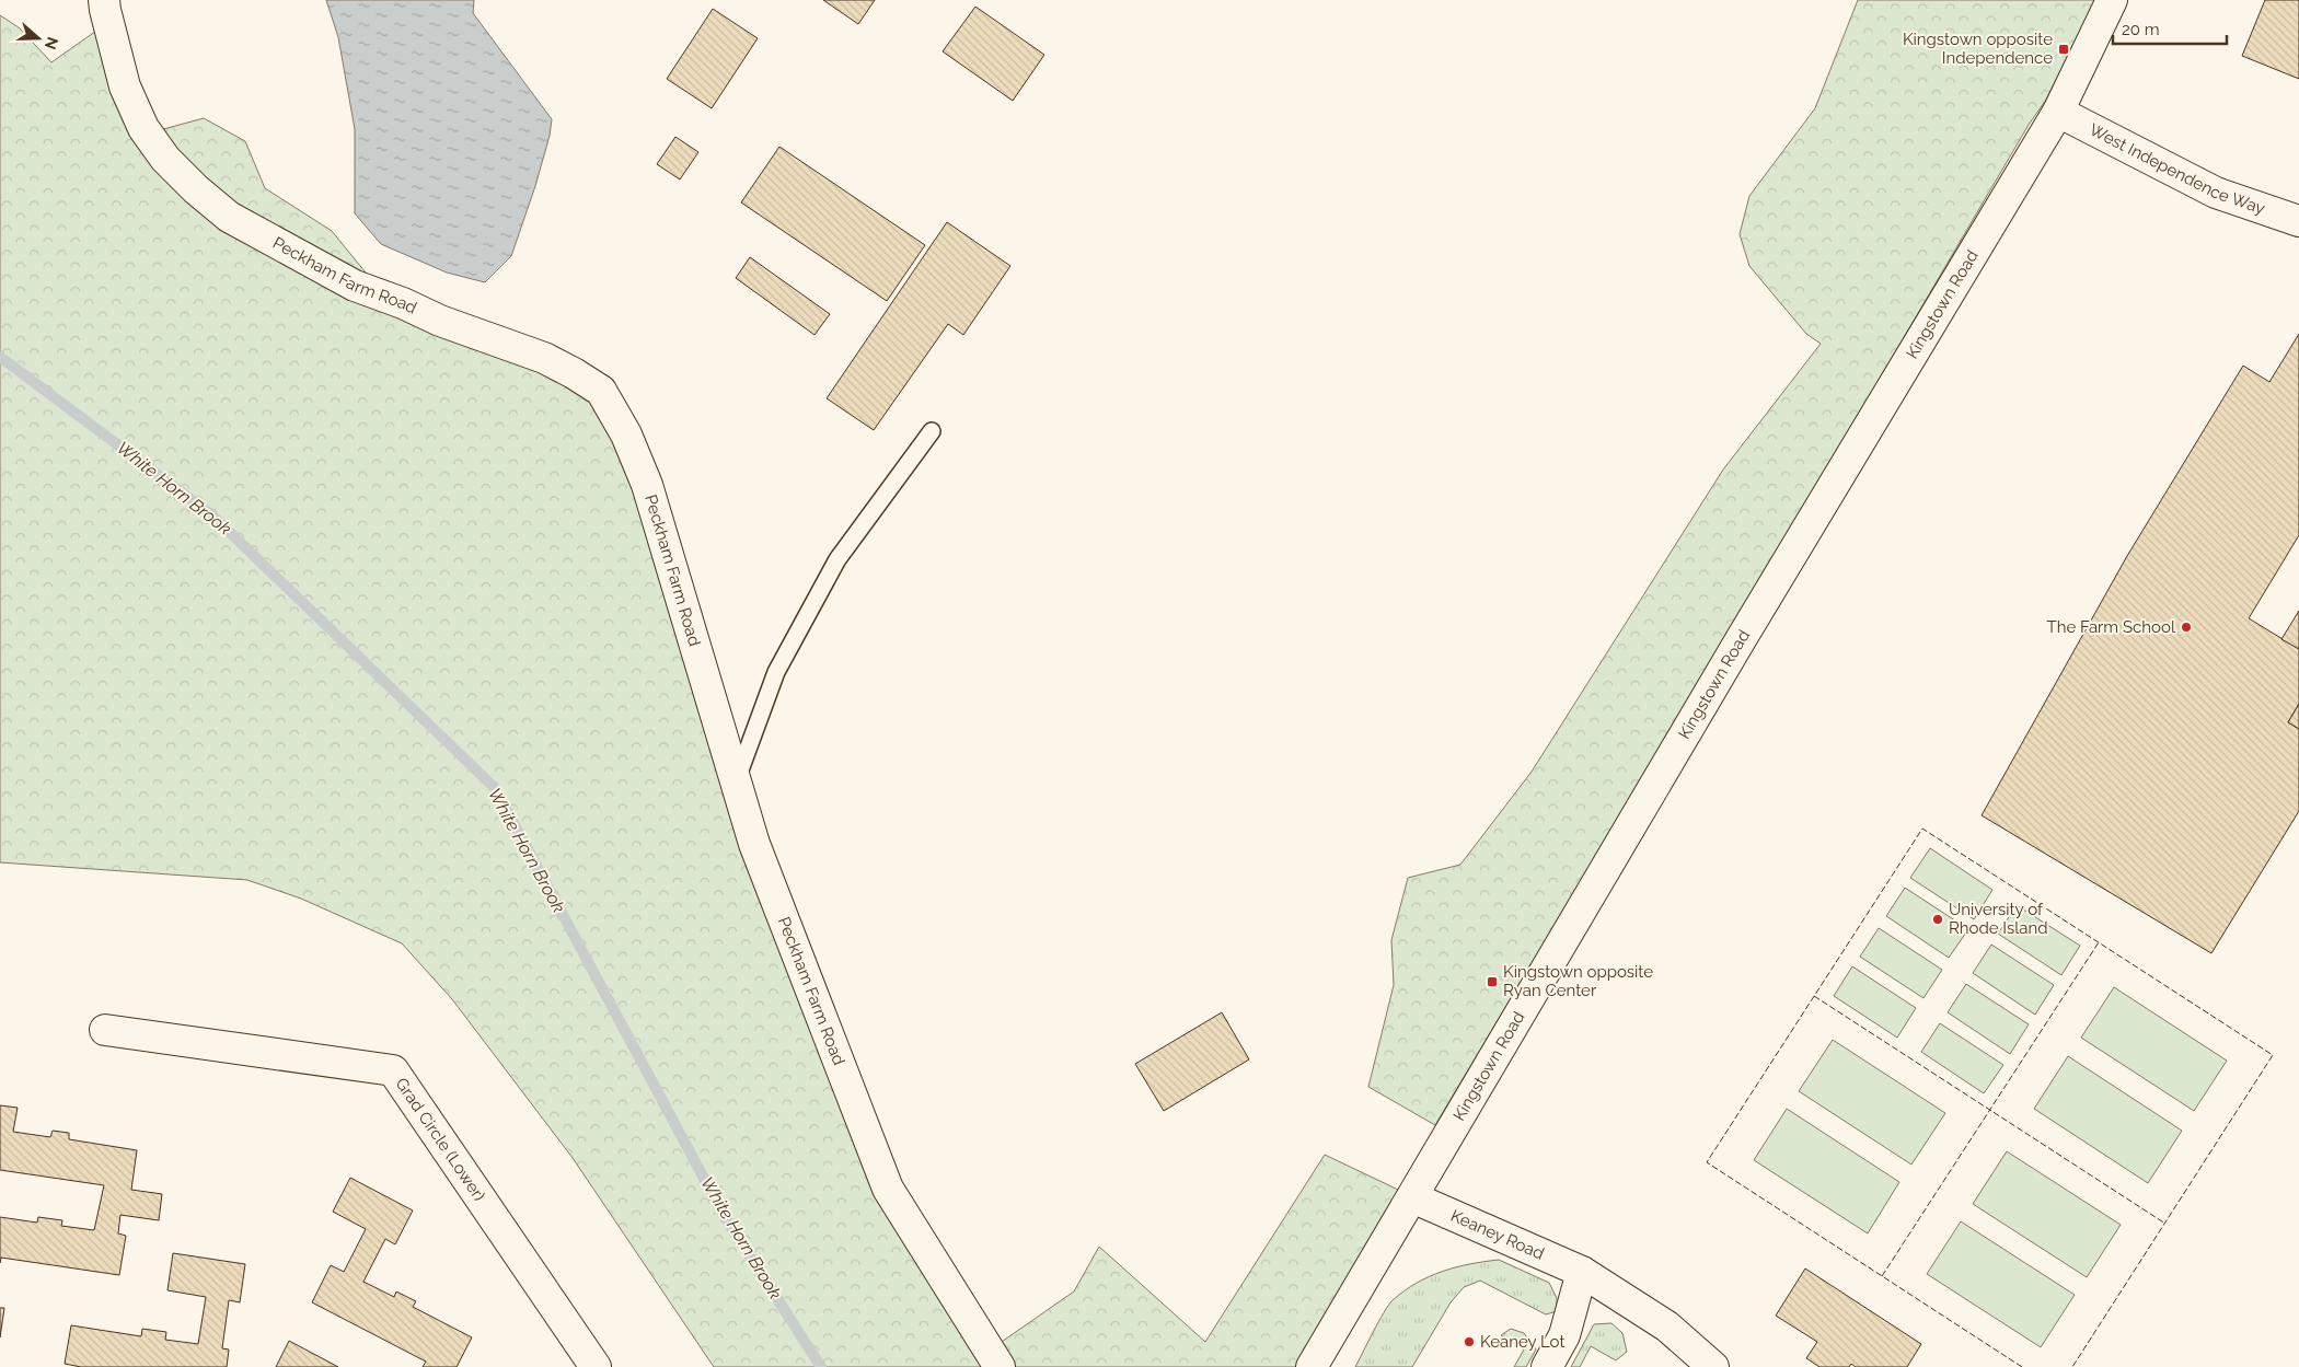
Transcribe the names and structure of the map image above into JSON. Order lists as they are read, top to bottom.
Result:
{
  "streets": {
    "street": [
      "West Independence Way",
      "Peckham Farm Road",
      "Kingstown Road",
      "Grad Circle (Lower)",
      "Keaney Road"
    ]
  },
  "crossings": [
    ["West Independence Way", "Kingstown Road"],
    ["Kingstown Road", "Keaney Road"]
  ],
  "water": ["White Horn Brook"],
  "places": {
    "transit": ["Kingstown opposite Independence", "Kingstown opposite Ryan Center"],
    "other": ["The Farm School", "University of Rhode Island", "Keaney Lot"]
  },
  "scale_bar": "20 m",
  "north": "right"
}
